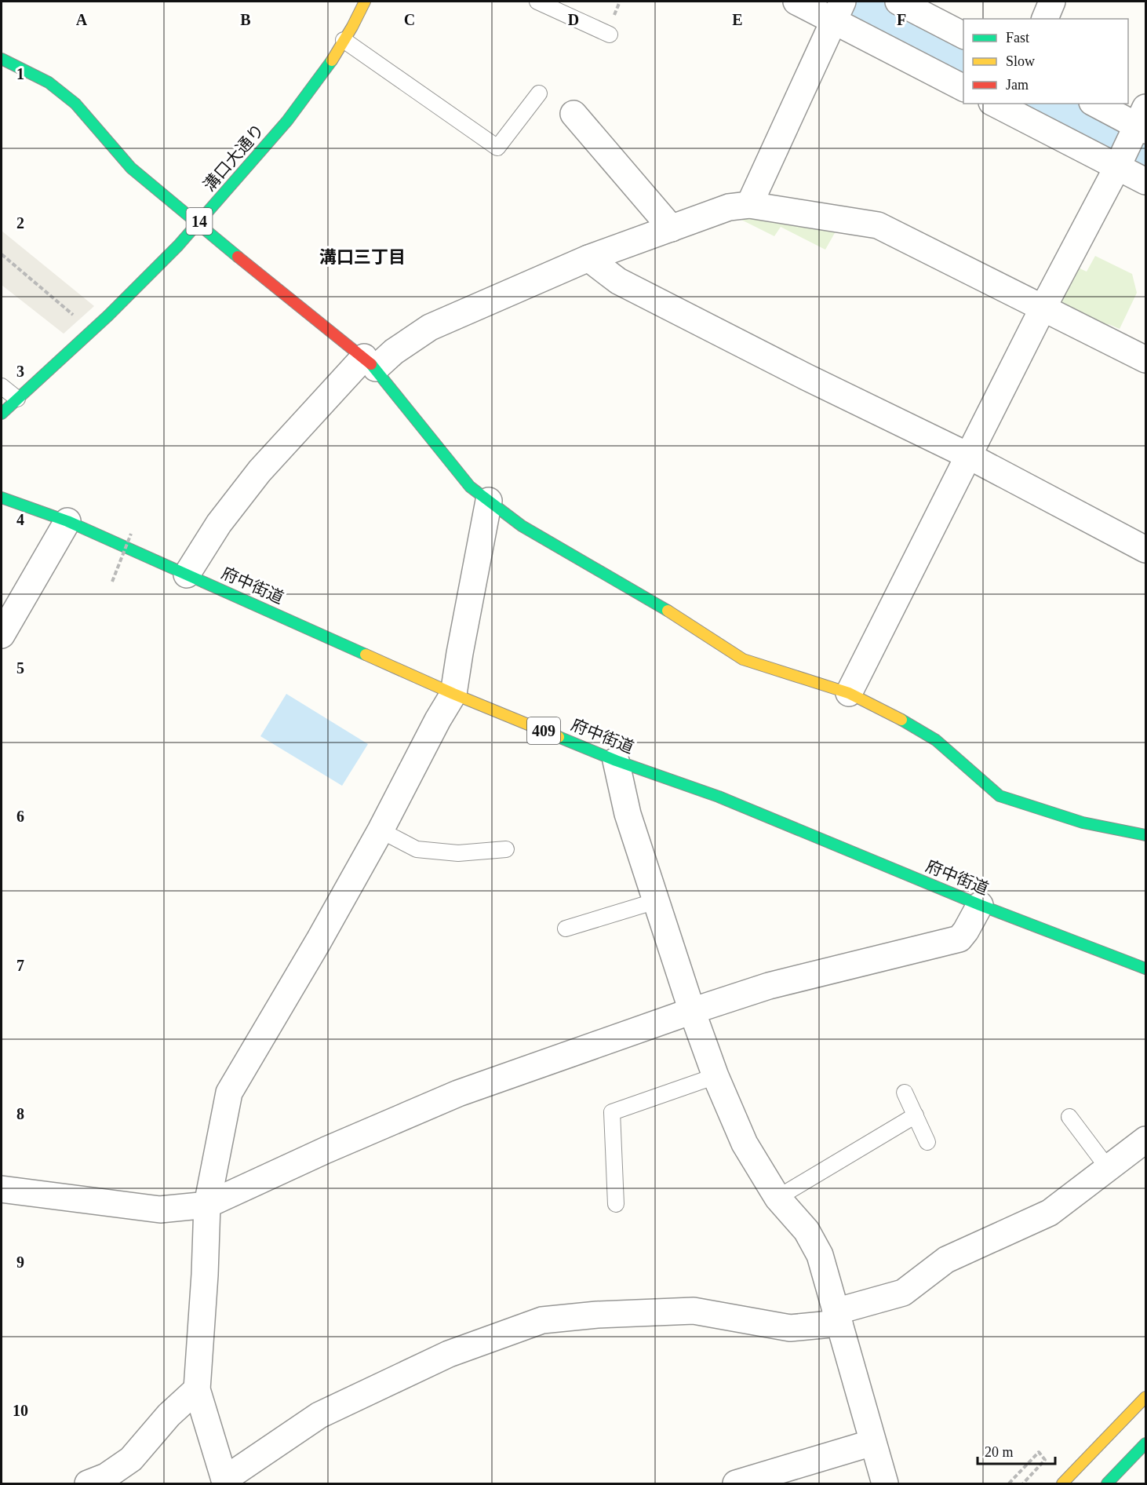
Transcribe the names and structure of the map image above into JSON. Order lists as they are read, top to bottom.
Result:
{
  "streets": {
    "main road": [
      "溝口大通り",
      "14",
      "府中街道",
      "409"
    ]
  },
  "districts": ["溝口三丁目"],
  "legend": ["Fast", "Slow", "Jam"],
  "scale_bar": "20 m",
  "grid": {
    "columns": [
      "A",
      "B",
      "C",
      "D",
      "E",
      "F"
    ],
    "rows": [
      "1",
      "2",
      "3",
      "4",
      "5",
      "6",
      "7",
      "8",
      "9",
      "10"
    ]
  }
}
